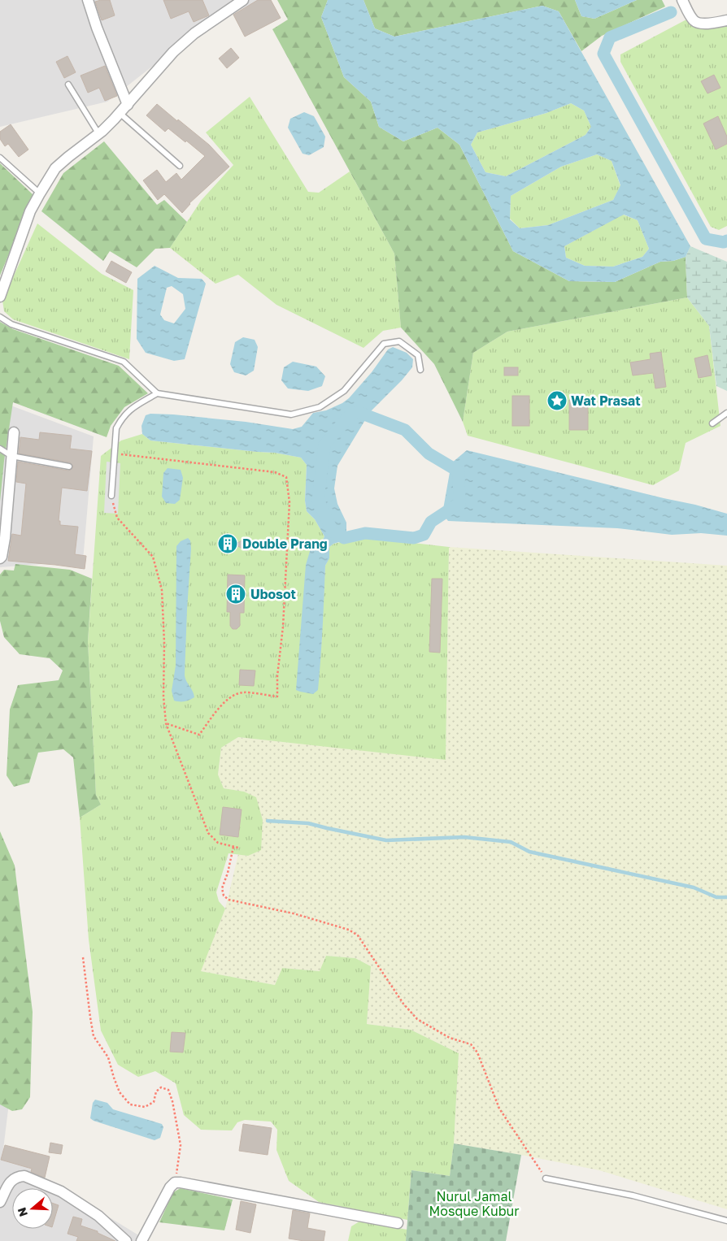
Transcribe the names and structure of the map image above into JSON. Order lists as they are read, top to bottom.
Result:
{
  "parks": ["Nurul Jamal Mosque Kubur"],
  "places": {
    "place": ["Wat Prasat"],
    "building": ["Double Prang", "Ubosot"]
  },
  "north": "left"
}
